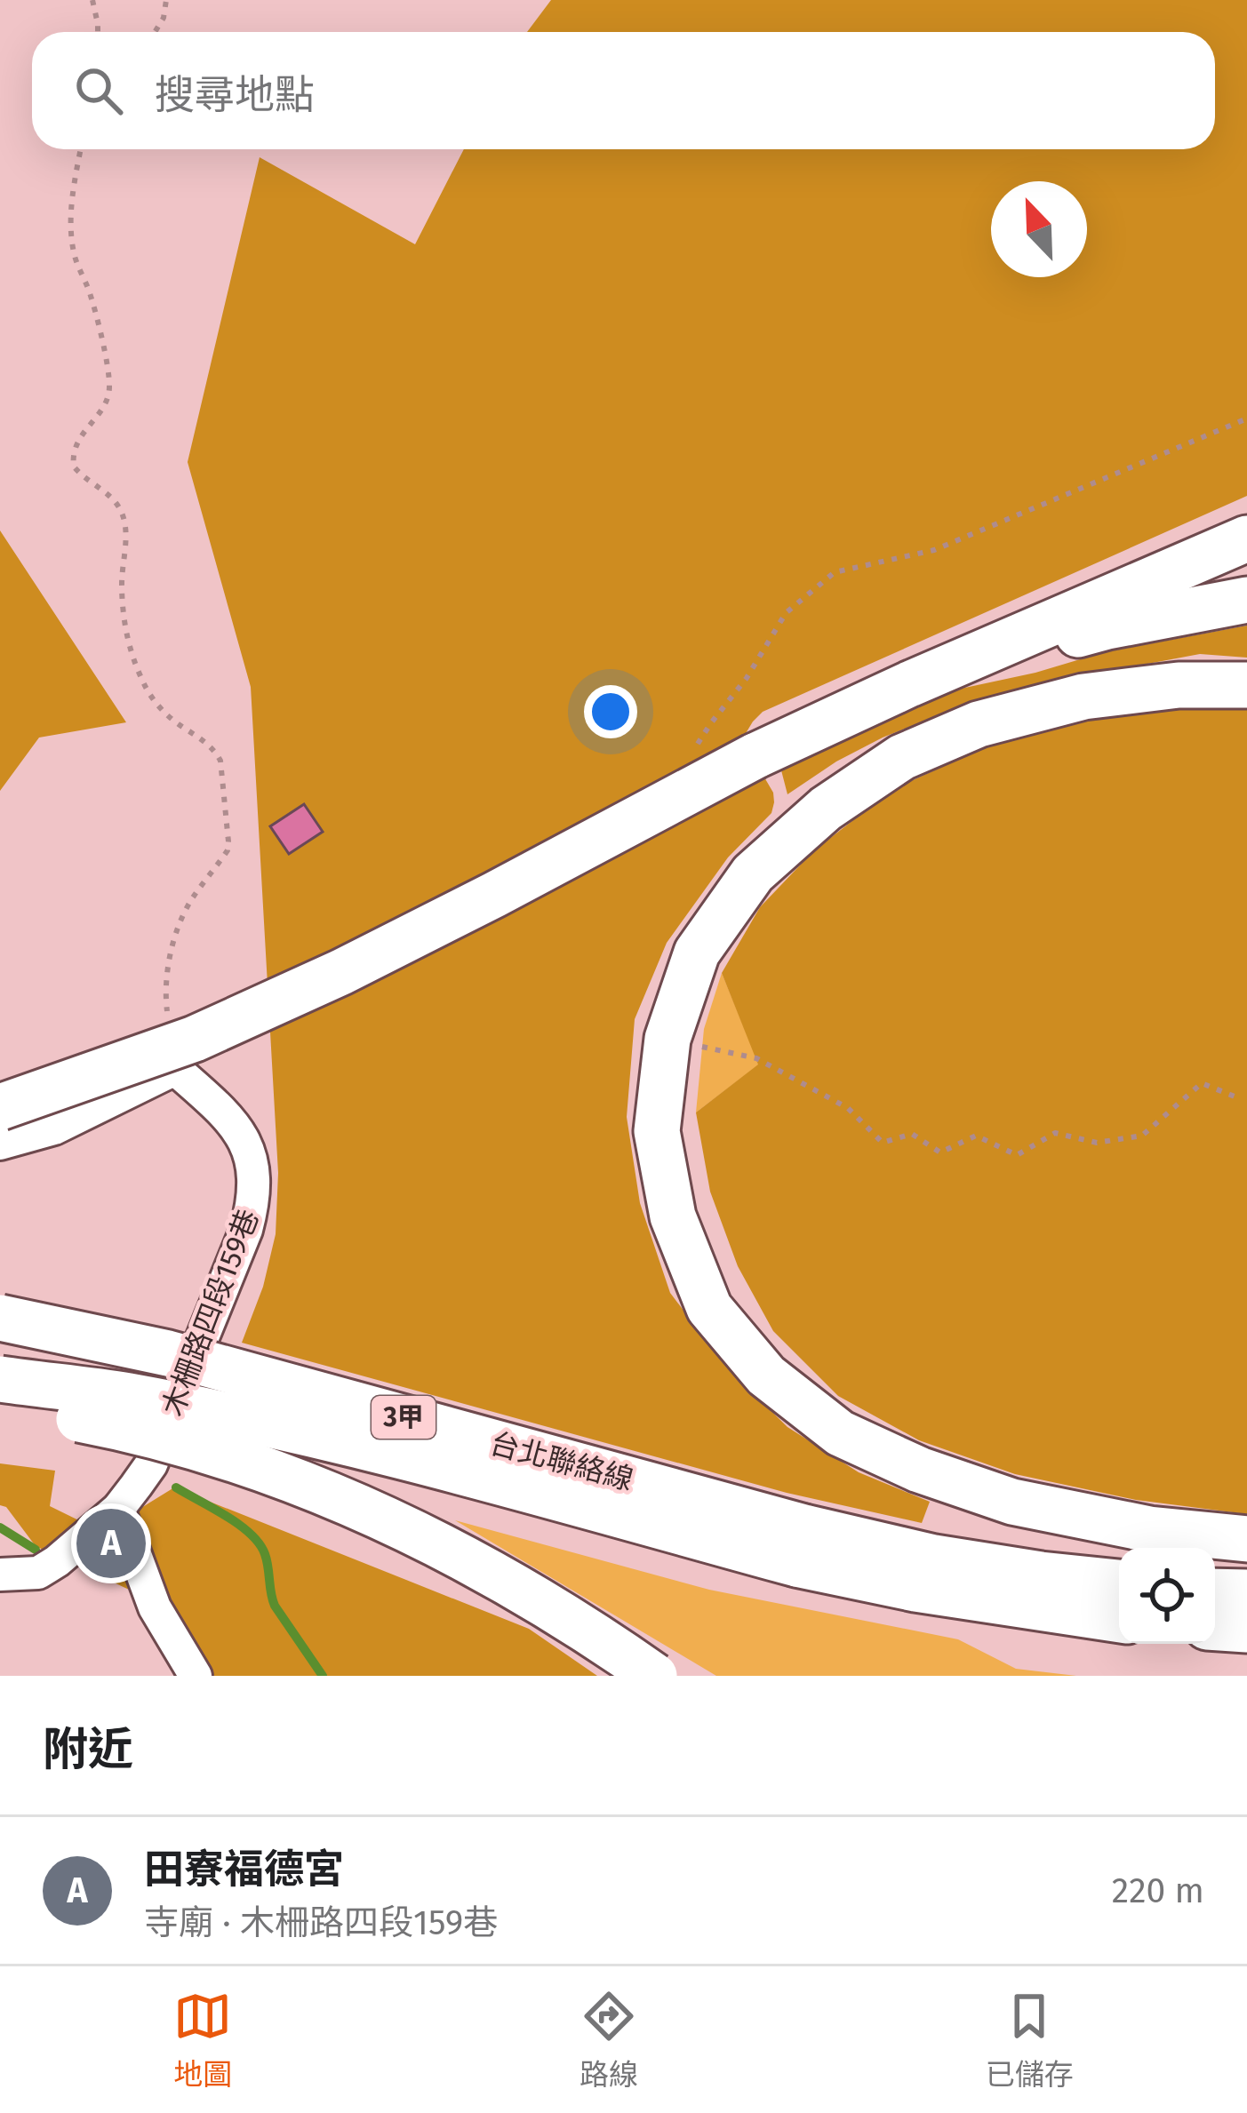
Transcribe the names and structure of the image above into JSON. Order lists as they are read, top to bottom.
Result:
{
  "streets": {
    "highway": ["3甲", "台北聯絡線"],
    "street": ["木柵路四段159巷"]
  },
  "north": "top left",
  "page": {
    "search": "搜尋地點",
    "pins": "A",
    "heading": "附近",
    "list": [
      {
        "mark": "A",
        "name": "田寮福德宮",
        "note": "寺廟 · 木柵路四段159巷",
        "value": "220 m"
      }
    ],
    "nav": ["地圖", "路線", "已儲存"]
  }
}
